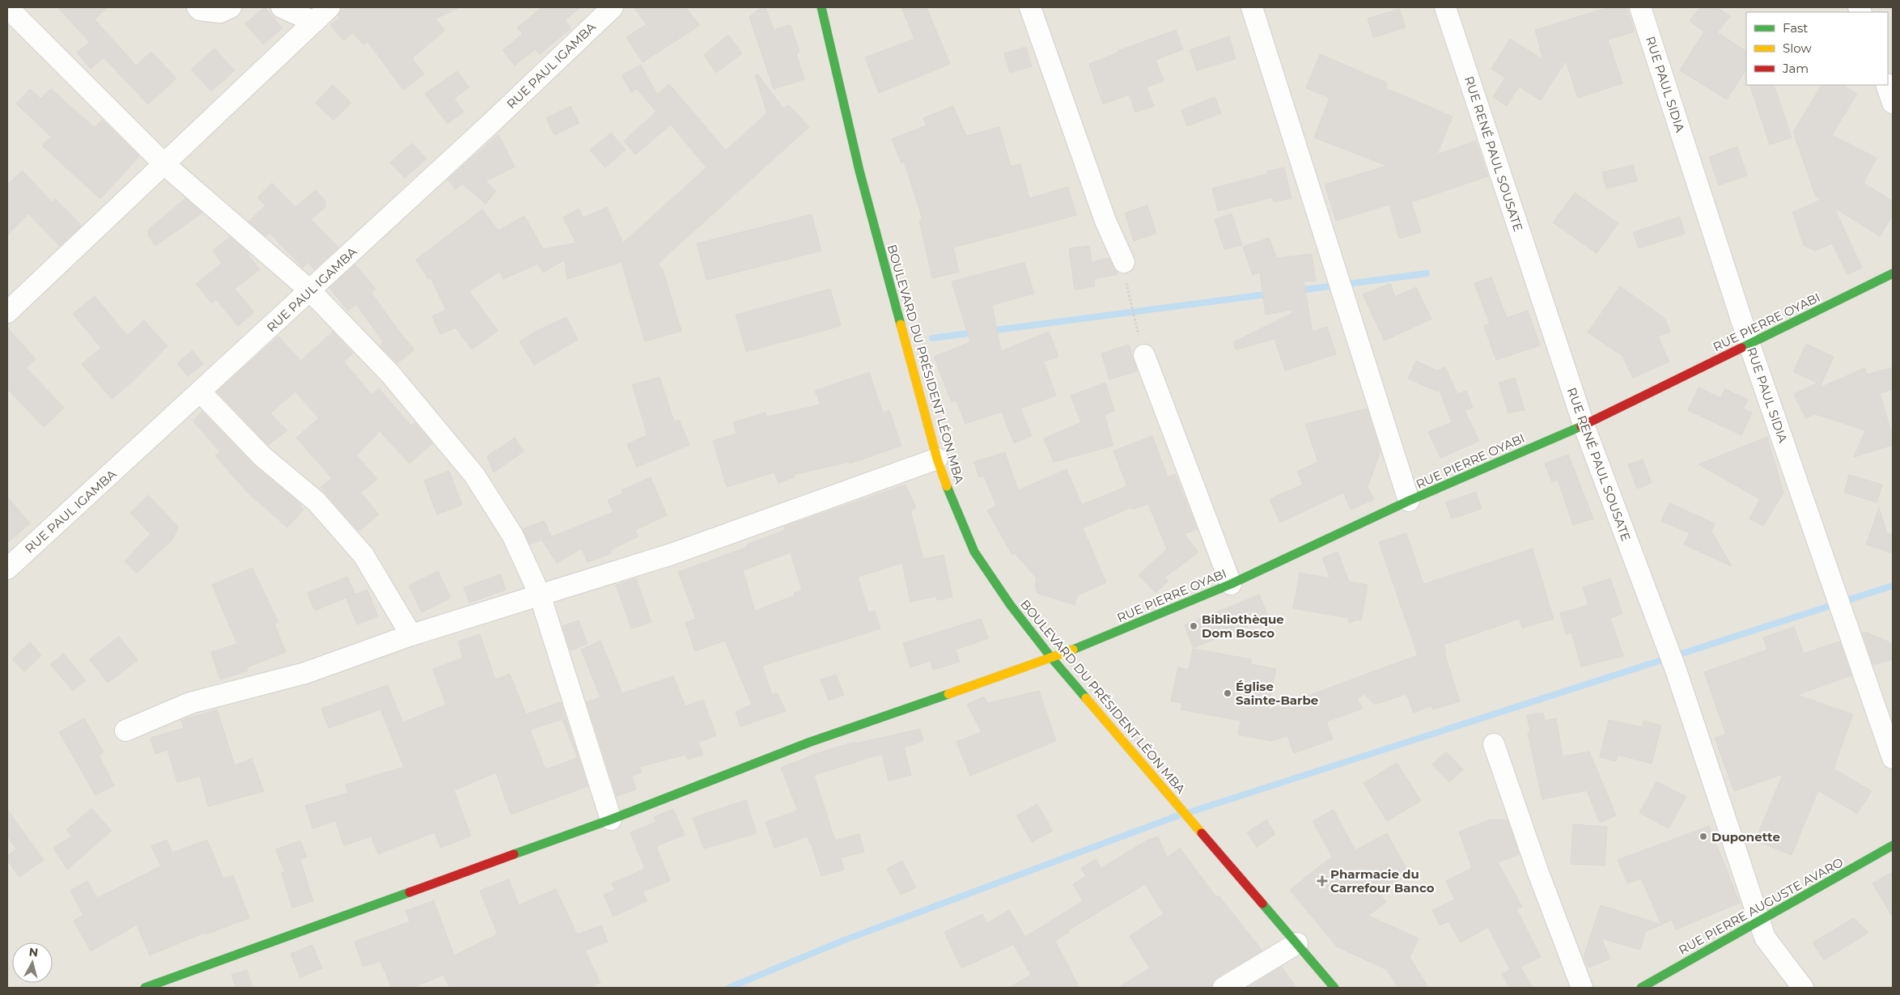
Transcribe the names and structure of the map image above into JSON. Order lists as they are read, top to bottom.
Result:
{
  "streets": {
    "street": [
      "RUE PAUL IGAMBA",
      "RUE PAUL SIDIA",
      "RUE RENÉ PAUL SOUSATE",
      "RUE PIERRE OYABI",
      "BOULEVARD DU PRÉSIDENT LÉON MBA",
      "RUE PIERRE AUGUSTE AVARO"
    ]
  },
  "crossings": [
    ["RUE PAUL SIDIA", "RUE PIERRE OYABI"],
    ["RUE RENÉ PAUL SOUSATE", "RUE PIERRE OYABI"],
    ["RUE RENÉ PAUL SOUSATE", "RUE PIERRE AUGUSTE AVARO"],
    ["RUE PIERRE OYABI", "BOULEVARD DU PRÉSIDENT LÉON MBA"]
  ],
  "places": {
    "other": ["Bibliothèque Dom Bosco", "Église Sainte-Barbe", "Duponette"],
    "health": ["Pharmacie du Carrefour Banco"]
  },
  "legend": ["Fast", "Slow", "Jam"],
  "north": "top"
}
